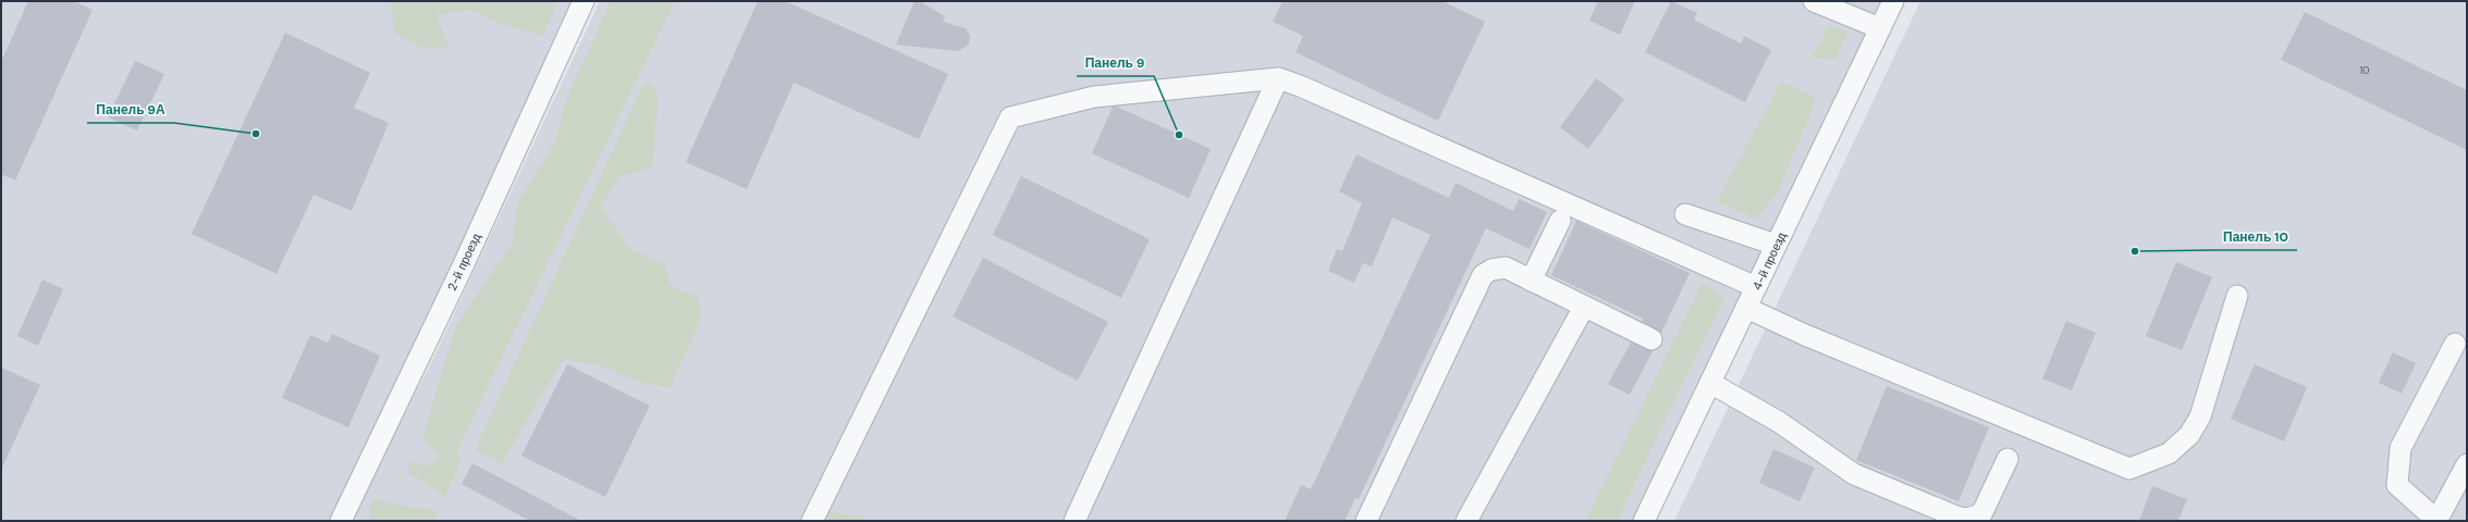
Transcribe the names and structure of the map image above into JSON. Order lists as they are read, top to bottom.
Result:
{
  "streets": {
    "street": ["4-й проезд", "2-й проезд"]
  },
  "places": ["Панель 9А", "Панель 9", "Панель 10"],
  "house_numbers": ["10"]
}
